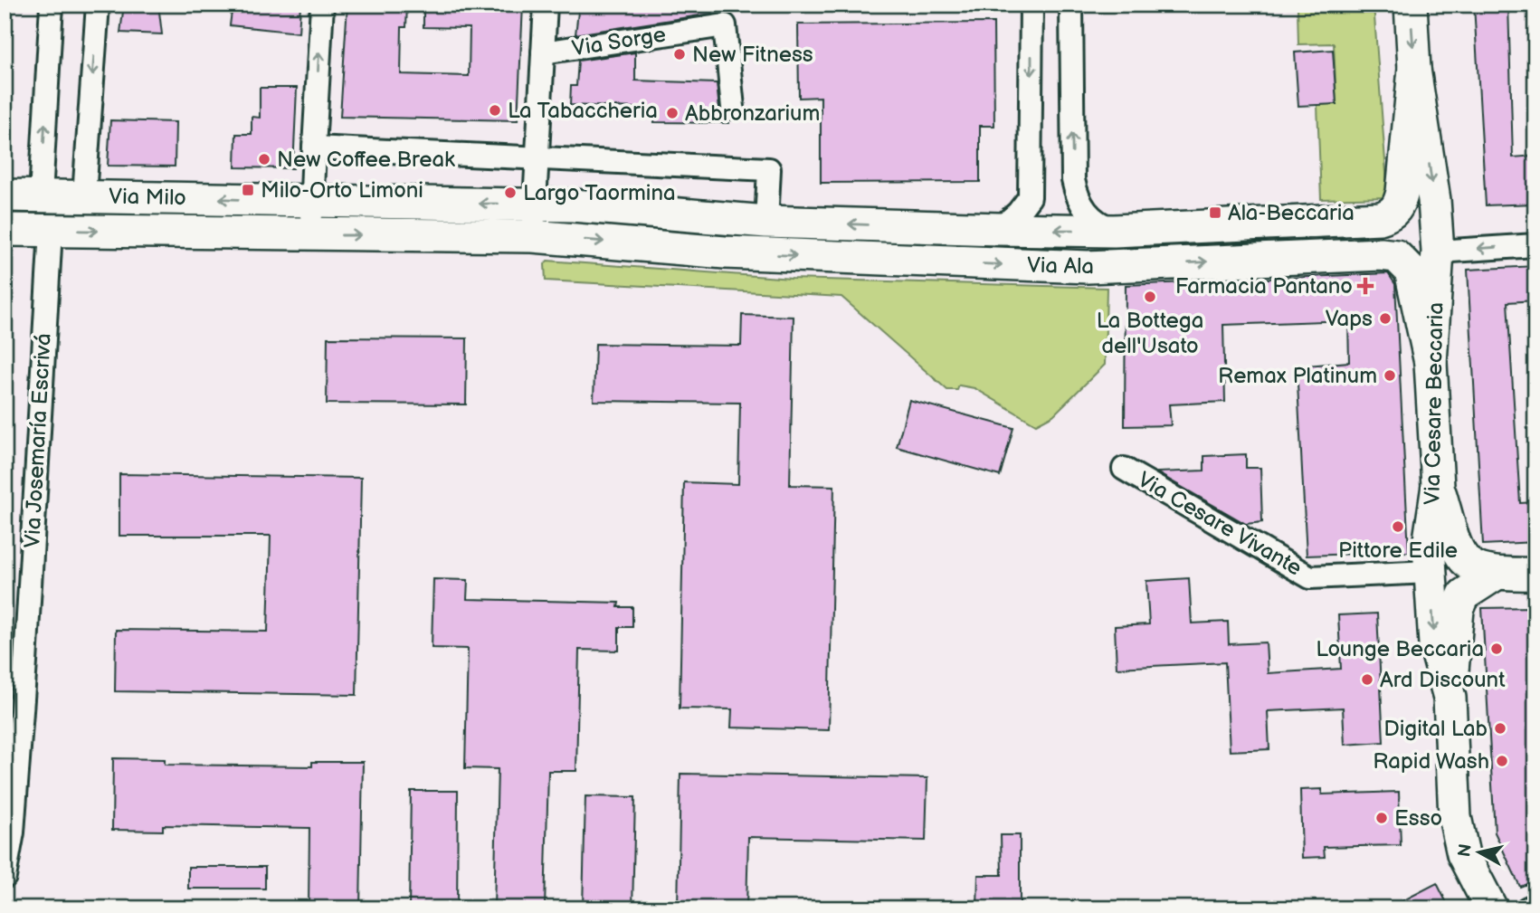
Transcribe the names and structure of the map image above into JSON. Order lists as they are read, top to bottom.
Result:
{
  "streets": {
    "main road": ["Via Milo", "Via Ala", "Via Cesare Beccaria"],
    "street": ["Via Sorge", "Via Josemaría Escrivá", "Via Cesare Vivante"]
  },
  "crossings": [
    ["Via Milo", "Via Ala"],
    ["Via Milo", "Via Josemaría Escrivá"],
    ["Via Ala", "Via Cesare Beccaria"],
    ["Via Cesare Beccaria", "Via Cesare Vivante"]
  ],
  "one_way": ["Via Cesare Beccaria"],
  "places": {
    "other": [
      "New Fitness",
      "La Tabaccheria",
      "Abbronzarium",
      "New Coffee Break",
      "Largo Taormina",
      "La Bottega dell'Usato",
      "Vaps",
      "Remax Platinum",
      "Pittore Edile",
      "Lounge Beccaria",
      "Ard Discount",
      "Digital Lab",
      "Rapid Wash",
      "Esso"
    ],
    "transit": ["Milo-Orto Limoni", "Ala-Beccaria"],
    "health": ["Farmacia Pantano"]
  },
  "north": "left"
}
